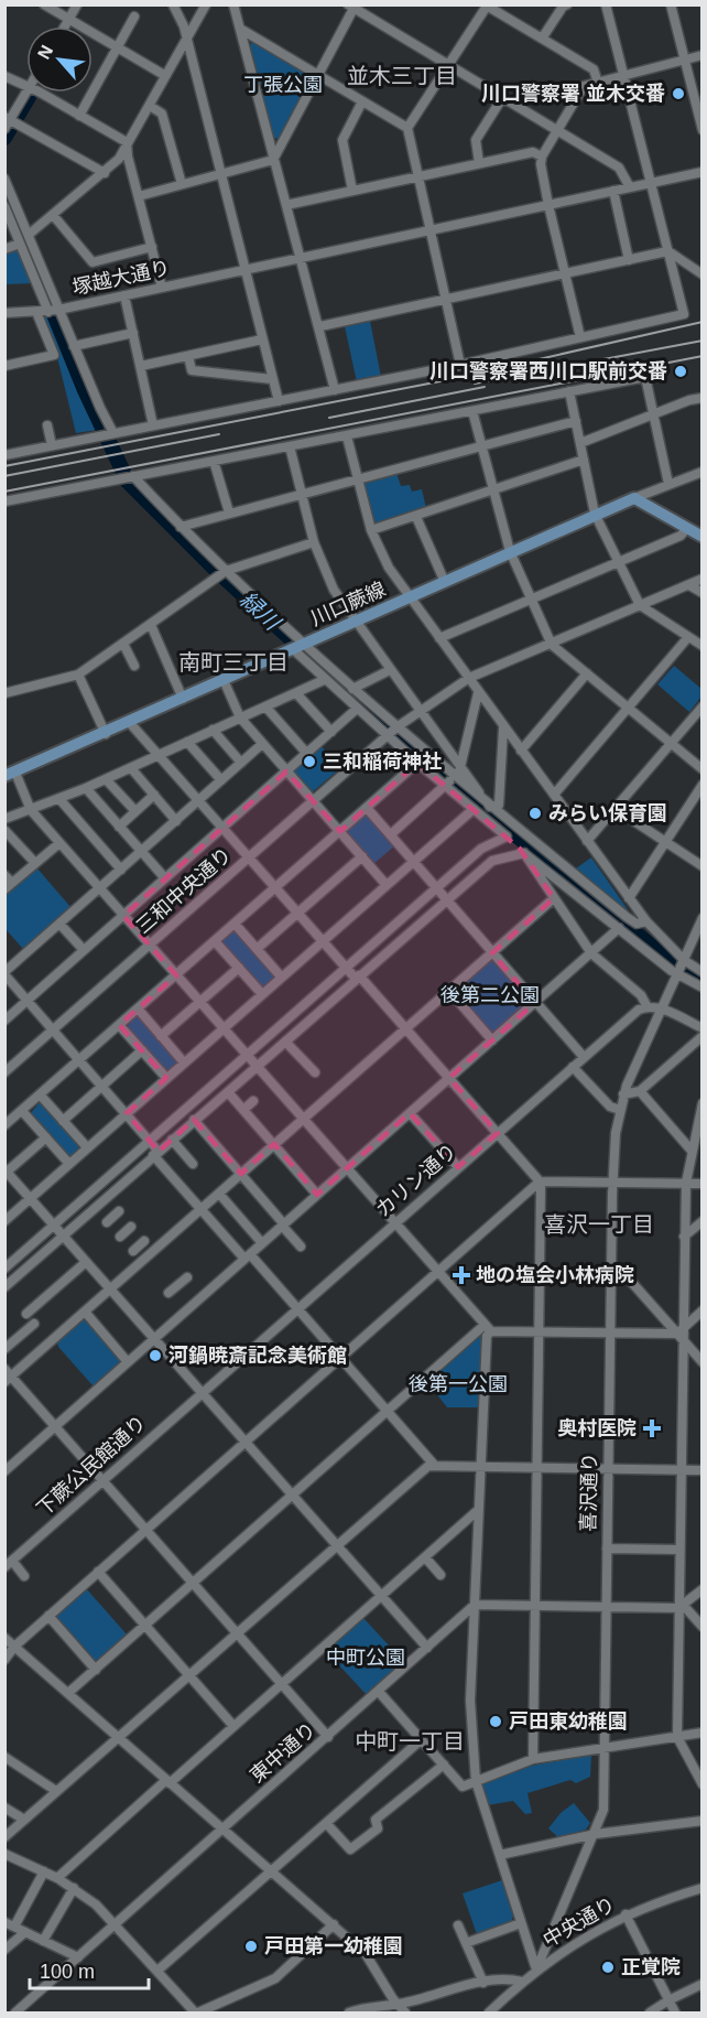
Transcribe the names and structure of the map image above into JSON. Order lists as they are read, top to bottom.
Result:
{
  "streets": {
    "main road": ["川口蕨線"],
    "street": [
      "塚越大通り",
      "三和中央通り",
      "カリン通り",
      "下蕨公民館通り",
      "喜沢通り",
      "東中通り",
      "中央通り"
    ]
  },
  "crossings": [
    ["カリン通り", "下蕨公民館通り"],
    ["喜沢通り", "中央通り"]
  ],
  "districts": [
    "並木三丁目",
    "南町三丁目",
    "喜沢一丁目",
    "中町一丁目"
  ],
  "water": ["緑川"],
  "parks": [
    "丁張公園",
    "後第二公園",
    "後第一公園",
    "中町公園"
  ],
  "places": {
    "other": [
      "川口警察署 並木交番",
      "川口警察署西川口駅前交番",
      "三和稲荷神社",
      "みらい保育園",
      "河鍋暁斎記念美術館",
      "戸田東幼稚園",
      "戸田第一幼稚園",
      "正覚院"
    ],
    "health": ["地の塩会小林病院", "奥村医院"]
  },
  "scale_bar": "100 m",
  "north": "top left"
}
